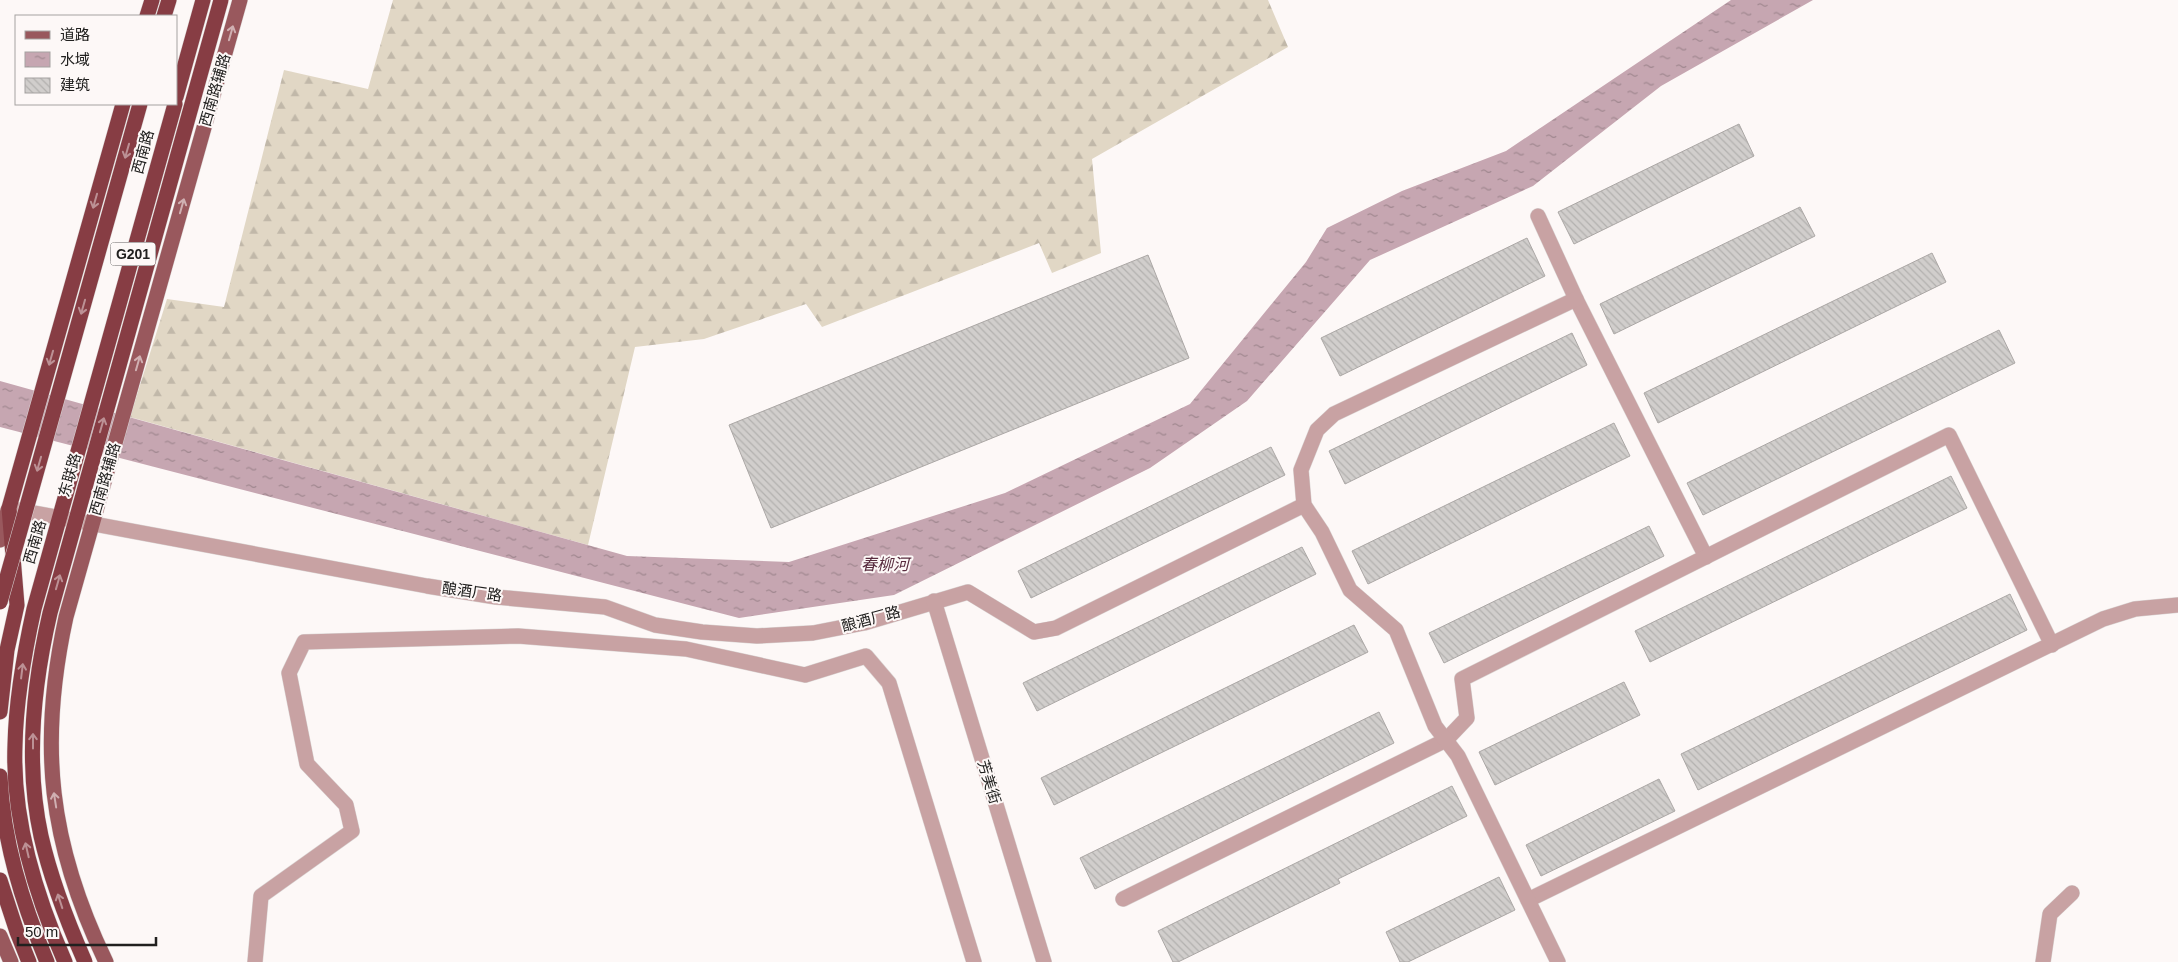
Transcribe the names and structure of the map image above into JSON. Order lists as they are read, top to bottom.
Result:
{
  "streets": {
    "highway": ["西南路", "G201", "东联路"],
    "main road": ["西南路辅路"],
    "street": ["酿酒厂路", "芳美街"]
  },
  "crossings": [
    ["西南路辅路", "酿酒厂路"],
    ["西南路", "酿酒厂路"],
    ["酿酒厂路", "芳美街"]
  ],
  "one_way": ["西南路辅路"],
  "water": ["春柳河"],
  "legend": ["道路", "水域", "建筑"],
  "scale_bar": "50 m"
}
